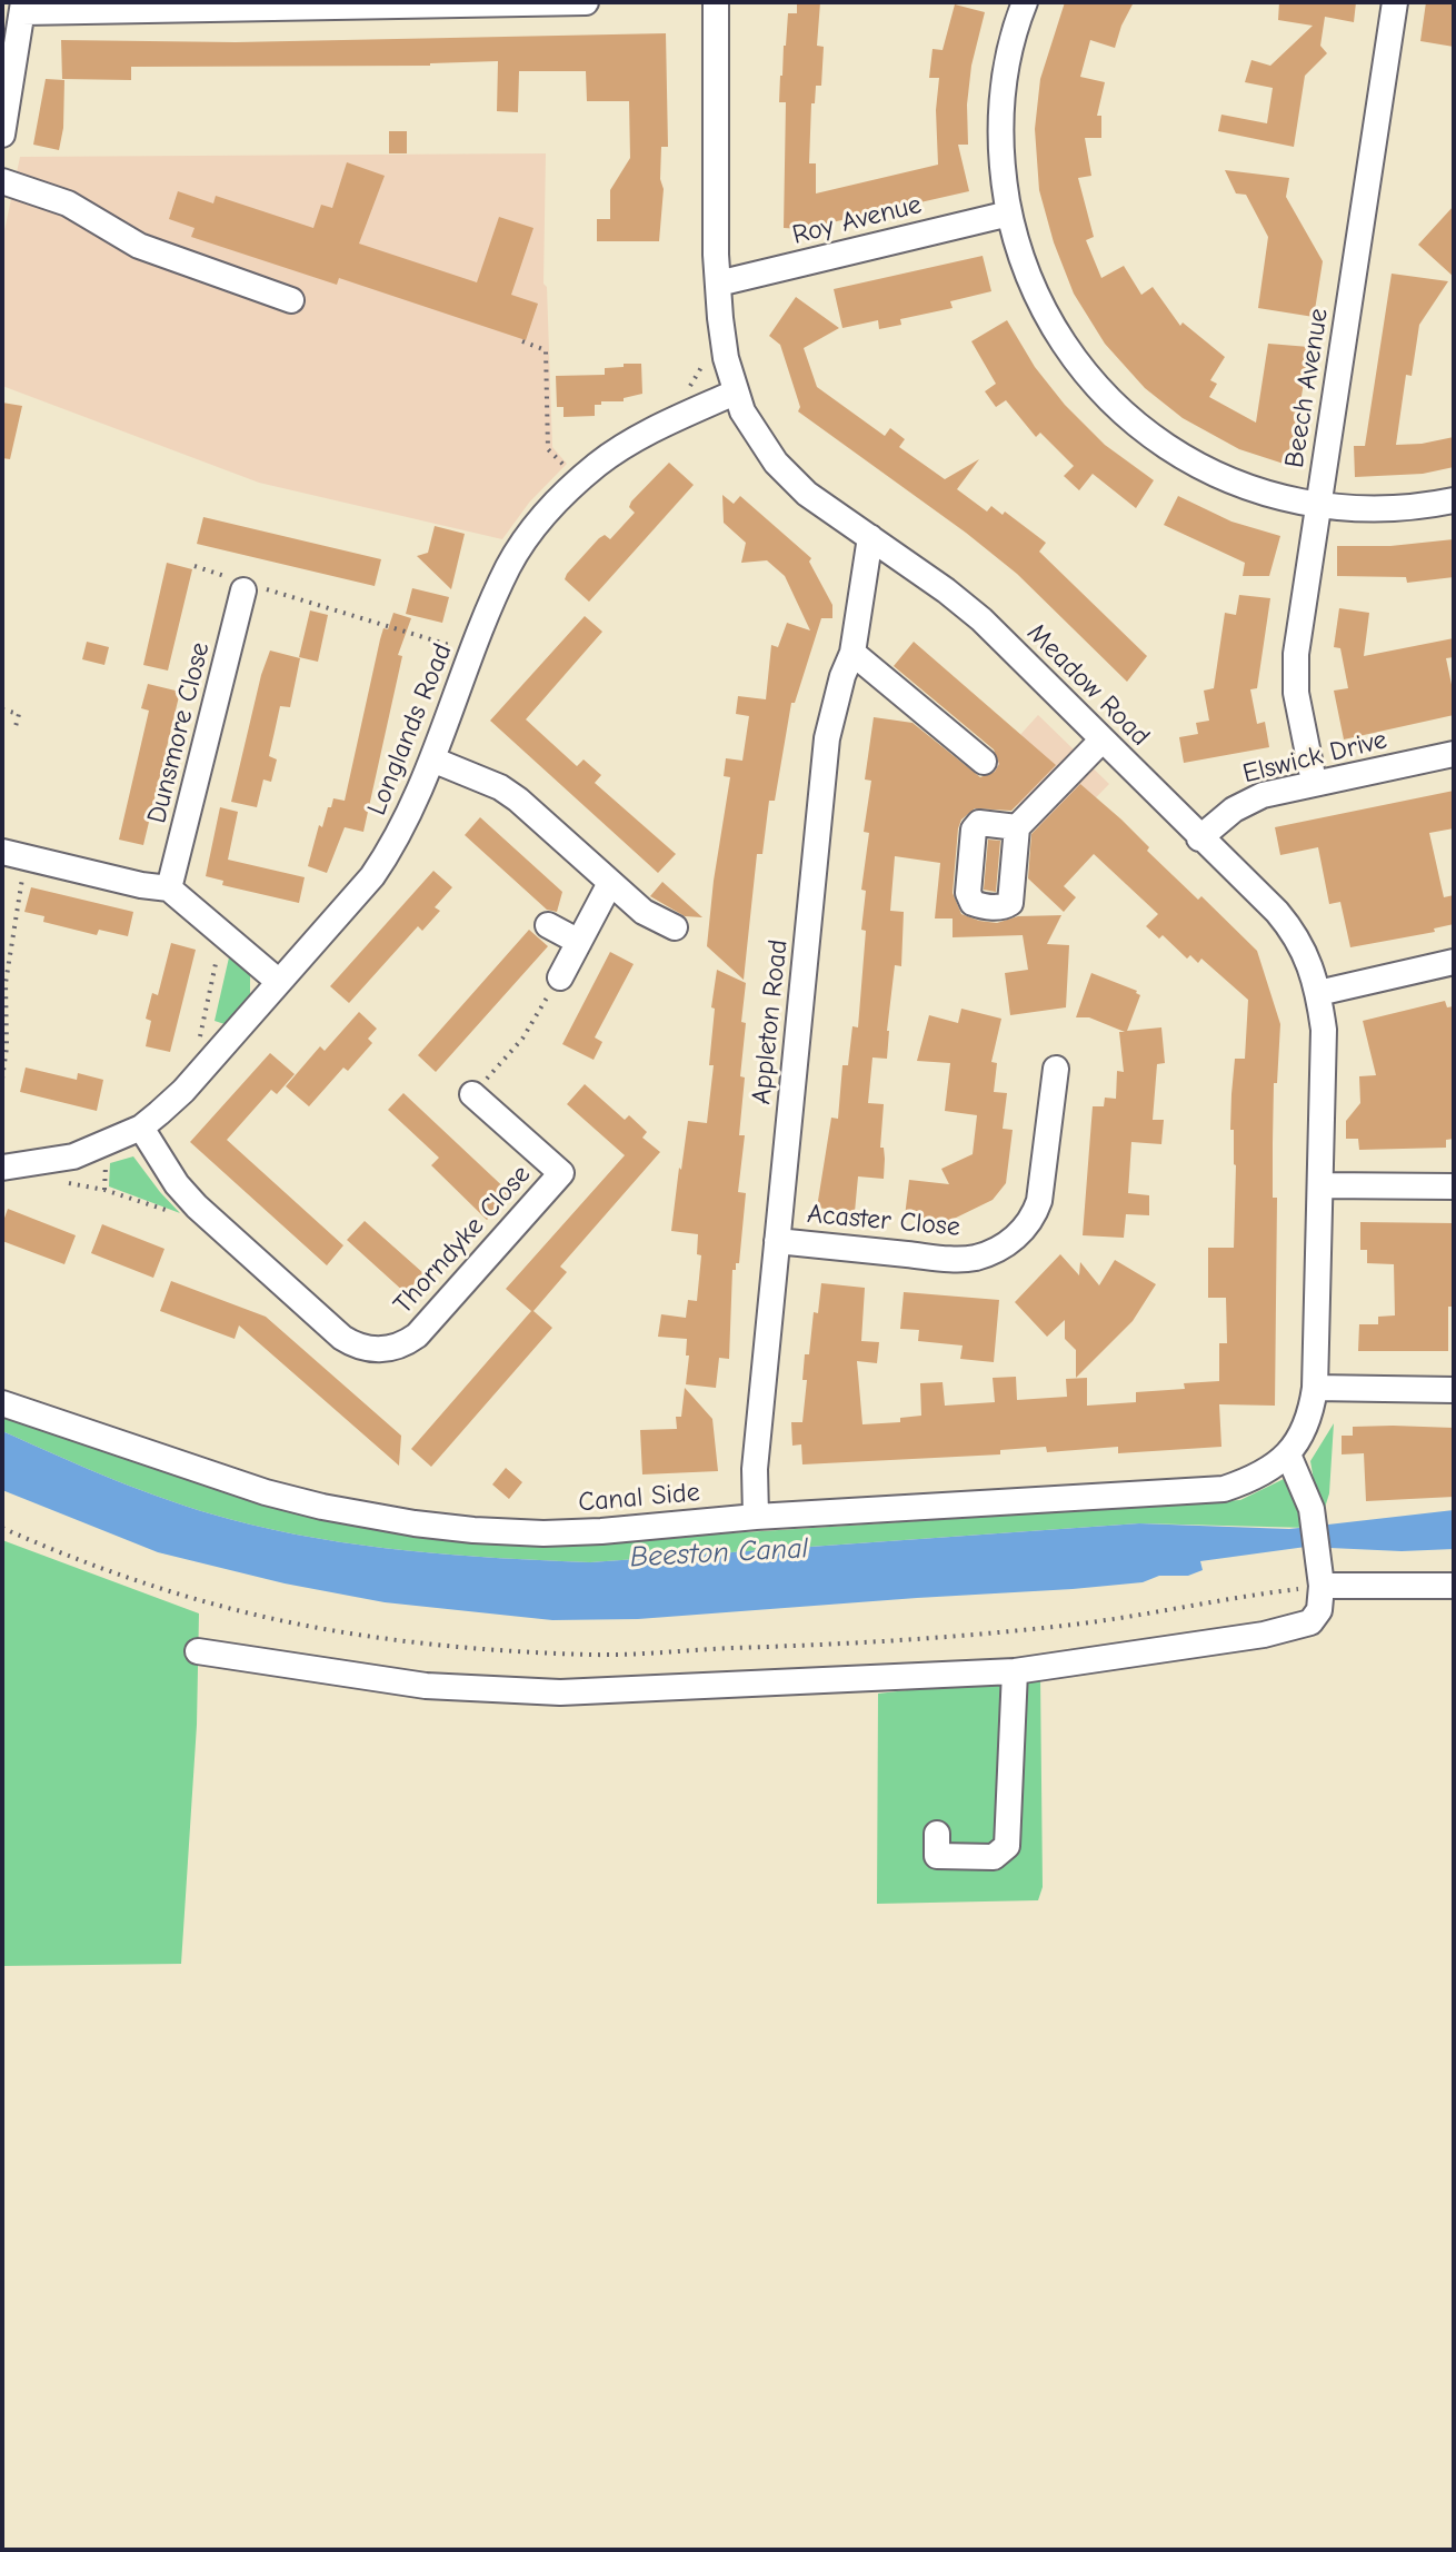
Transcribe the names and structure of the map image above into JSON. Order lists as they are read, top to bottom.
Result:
{
  "streets": {
    "street": [
      "Roy Avenue",
      "Beech Avenue",
      "Meadow Road",
      "Longlands Road",
      "Dunsmore Close",
      "Elswick Drive",
      "Appleton Road",
      "Acaster Close",
      "Thorndyke Close",
      "Canal Side"
    ]
  },
  "crossings": [
    ["Roy Avenue", "Meadow Road"],
    ["Beech Avenue", "Elswick Drive"],
    ["Meadow Road", "Longlands Road"],
    ["Meadow Road", "Elswick Drive"],
    ["Meadow Road", "Appleton Road"],
    ["Meadow Road", "Canal Side"],
    ["Longlands Road", "Thorndyke Close"],
    ["Appleton Road", "Acaster Close"],
    ["Appleton Road", "Canal Side"]
  ],
  "water": ["Beeston Canal"]
}
